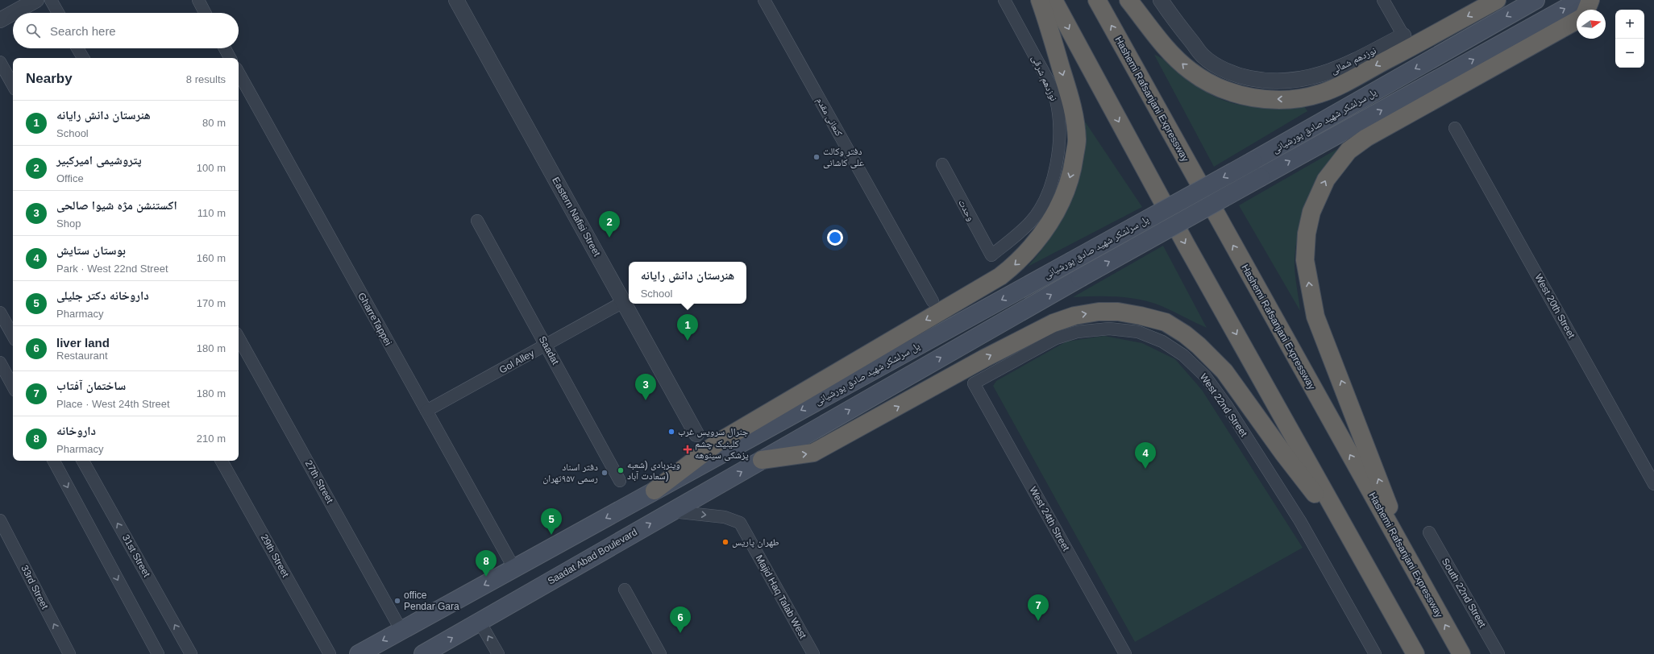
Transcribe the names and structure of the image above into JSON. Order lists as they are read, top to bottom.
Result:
{
  "streets": {
    "highway": ["Hashemi Rafsanjani Expressway"],
    "main road": ["پل سرلشکر شهید صادق پورشیانی", "Saadat Abad Boulevard"],
    "street": [
      "نوزدهم شمالی",
      "نوزدهم شرقی",
      "کنعانی مقدم",
      "وحدت",
      "Eastern Nafisi Street",
      "West 20th Street",
      "GharreTappei",
      "Saadat",
      "Gol Alley",
      "West 22nd Street",
      "27th Street",
      "West 24th Street",
      "31st Street",
      "29th Street",
      "33rd Street",
      "South 22nd Street",
      "Majid Haq Talab West"
    ]
  },
  "crossings": [
    ["نوزدهم شرقی", "وحدت"],
    ["پل سرلشکر شهید صادق پورشیانی", "Saadat Abad Boulevard"],
    ["Eastern Nafisi Street", "Gol Alley"],
    ["GharreTappei", "Gol Alley"],
    ["Saadat", "Gol Alley"],
    ["West 22nd Street", "West 24th Street"],
    ["Saadat Abad Boulevard", "Majid Haq Talab West"]
  ],
  "one_way": ["Majid Haq Talab West"],
  "places": {
    "other": [
      "دفتر وکالت علی کاشانی",
      "جنرال سرویس غرب",
      "وینربادی (شعبه سعادت آباد)",
      "دفتر اسناد رسمی ۹۵۷تهران",
      "طهران پاریس",
      "office Pendar Gara"
    ],
    "health": ["کلینیک چشم پزشکی سینوهه"]
  },
  "north": "right",
  "page": {
    "map_buttons": ["+", "−"],
    "search": "Search here",
    "heading": ["Nearby", "8 results"],
    "list": [
      {
        "mark": "1",
        "name": "هنرستان دانش رایانه",
        "note": "School",
        "value": "80 m"
      },
      {
        "mark": "2",
        "name": "پتروشیمی امیرکبیر",
        "note": "Office",
        "value": "100 m"
      },
      {
        "mark": "3",
        "name": "اکستنشن مژه شیوا صالحی",
        "note": "Shop",
        "value": "110 m"
      },
      {
        "mark": "4",
        "name": "بوستان ستایش",
        "note": "Park · West 22nd Street",
        "value": "160 m"
      },
      {
        "mark": "5",
        "name": "داروخانه دکتر جلیلی",
        "note": "Pharmacy",
        "value": "170 m"
      },
      {
        "mark": "6",
        "name": "liver land",
        "note": "Restaurant",
        "value": "180 m"
      },
      {
        "mark": "7",
        "name": "ساختمان آفتاب",
        "note": "Place · West 24th Street",
        "value": "180 m"
      },
      {
        "mark": "8",
        "name": "داروخانه",
        "note": "Pharmacy",
        "value": "210 m"
      }
    ],
    "pins": [
      "2",
      "1",
      "3",
      "4",
      "5",
      "8",
      "7",
      "6"
    ],
    "popup": ["هنرستان دانش رایانه", "School"]
  }
}
